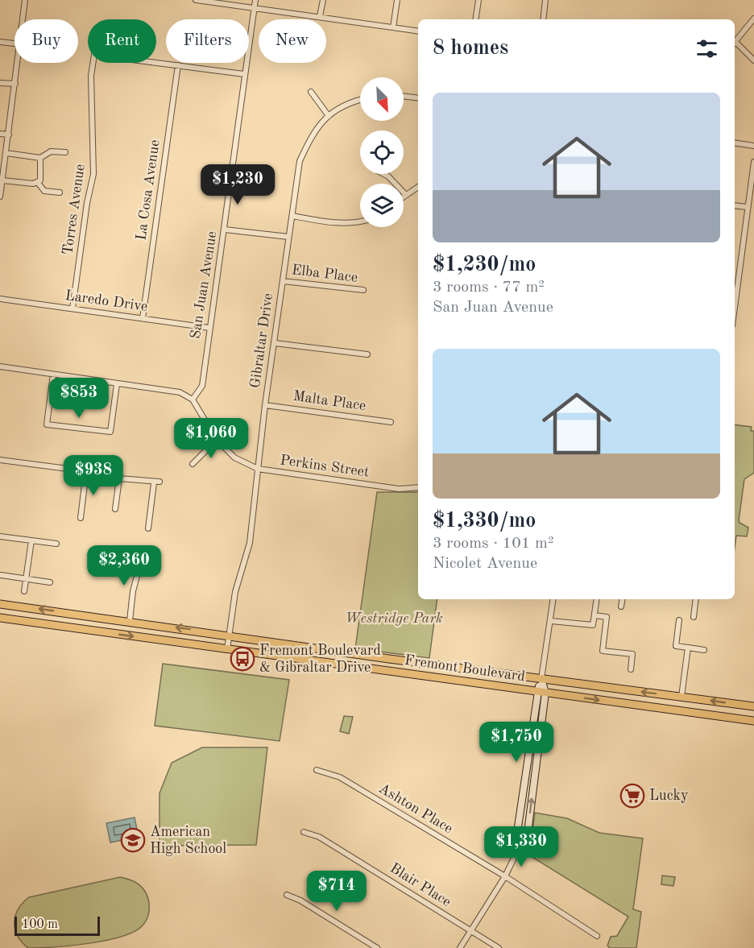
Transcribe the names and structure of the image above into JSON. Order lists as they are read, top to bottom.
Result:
{
  "streets": {
    "main road": ["Fremont Boulevard"],
    "street": [
      "La Cosa Avenue",
      "Torres Avenue",
      "Elba Place",
      "San Juan Avenue",
      "Laredo Drive",
      "Gibraltar Drive",
      "Malta Place",
      "Perkins Street",
      "Ashton Place",
      "Blair Place"
    ]
  },
  "crossings": [
    ["La Cosa Avenue", "Torres Avenue"],
    ["La Cosa Avenue", "Laredo Drive"],
    ["Torres Avenue", "Laredo Drive"],
    ["Elba Place", "Gibraltar Drive"],
    ["San Juan Avenue", "Laredo Drive"],
    ["San Juan Avenue", "Perkins Street"],
    ["Gibraltar Drive", "Malta Place"],
    ["Gibraltar Drive", "Perkins Street"],
    ["Gibraltar Drive", "Fremont Boulevard"]
  ],
  "parks": ["Westridge Park"],
  "places": {
    "bus stop": ["Fremont Boulevard & Gibraltar Drive"],
    "supermarket": ["Lucky"],
    "school or university": ["American High School"]
  },
  "scale_bar": "100 m",
  "north": "bottom right",
  "page": {
    "chip": [
      "Buy",
      "Rent",
      "Filters",
      "New"
    ],
    "heading": "8 homes",
    "list": [
      {
        "name": "$1,230/mo",
        "note": "3 rooms · 77 m² · San Juan Avenue"
      },
      {
        "name": "$1,330/mo",
        "note": "3 rooms · 101 m² · Nicolet Avenue"
      }
    ],
    "price": [
      "$1,230",
      "$853",
      "$1,060",
      "$938",
      "$2,360",
      "$1,750",
      "$1,330",
      "$714"
    ],
    "scale": "100 m"
  }
}
